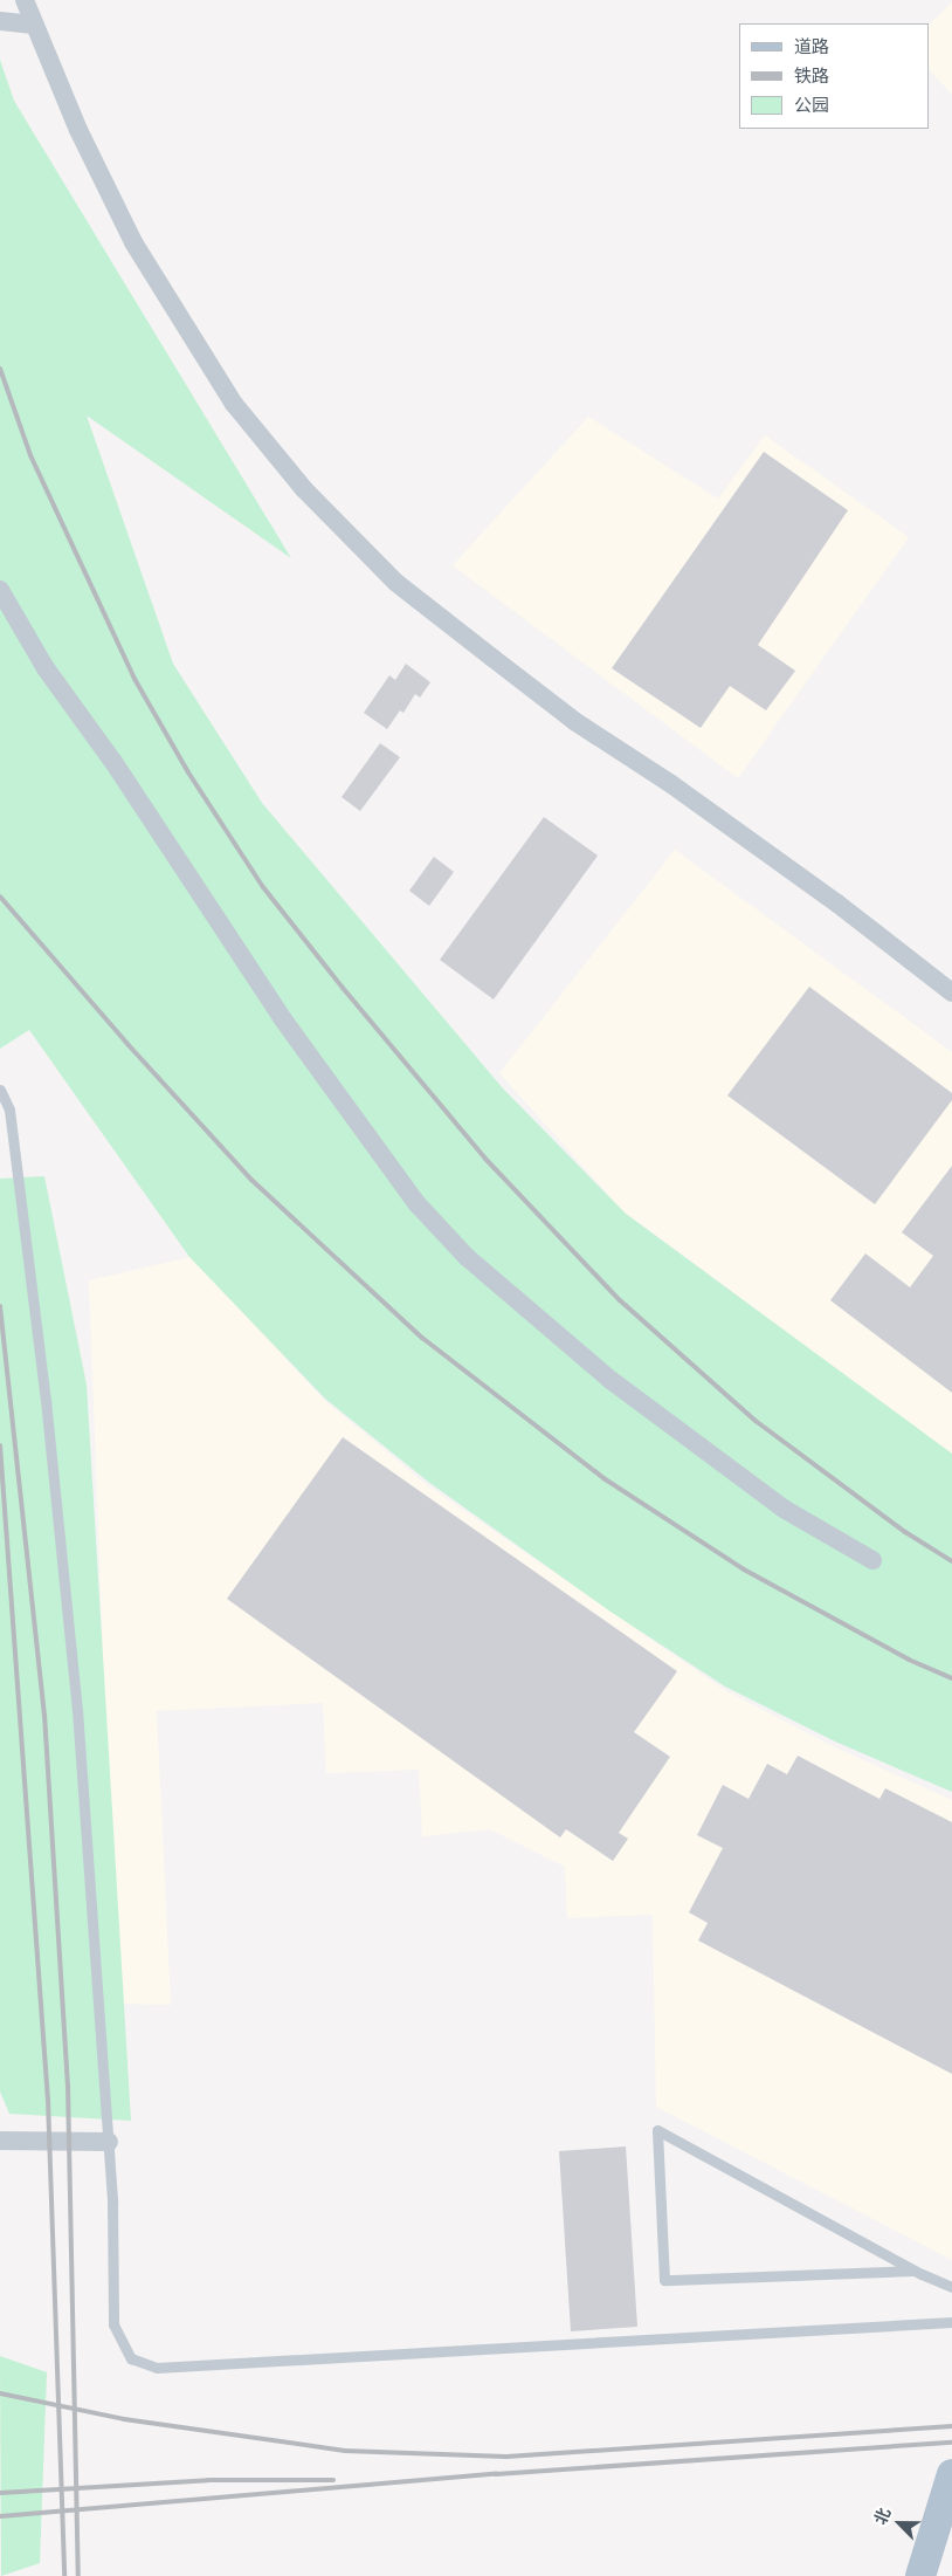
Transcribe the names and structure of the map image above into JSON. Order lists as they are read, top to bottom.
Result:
{
  "legend": ["道路", "铁路", "公园"],
  "north": "top left"
}
